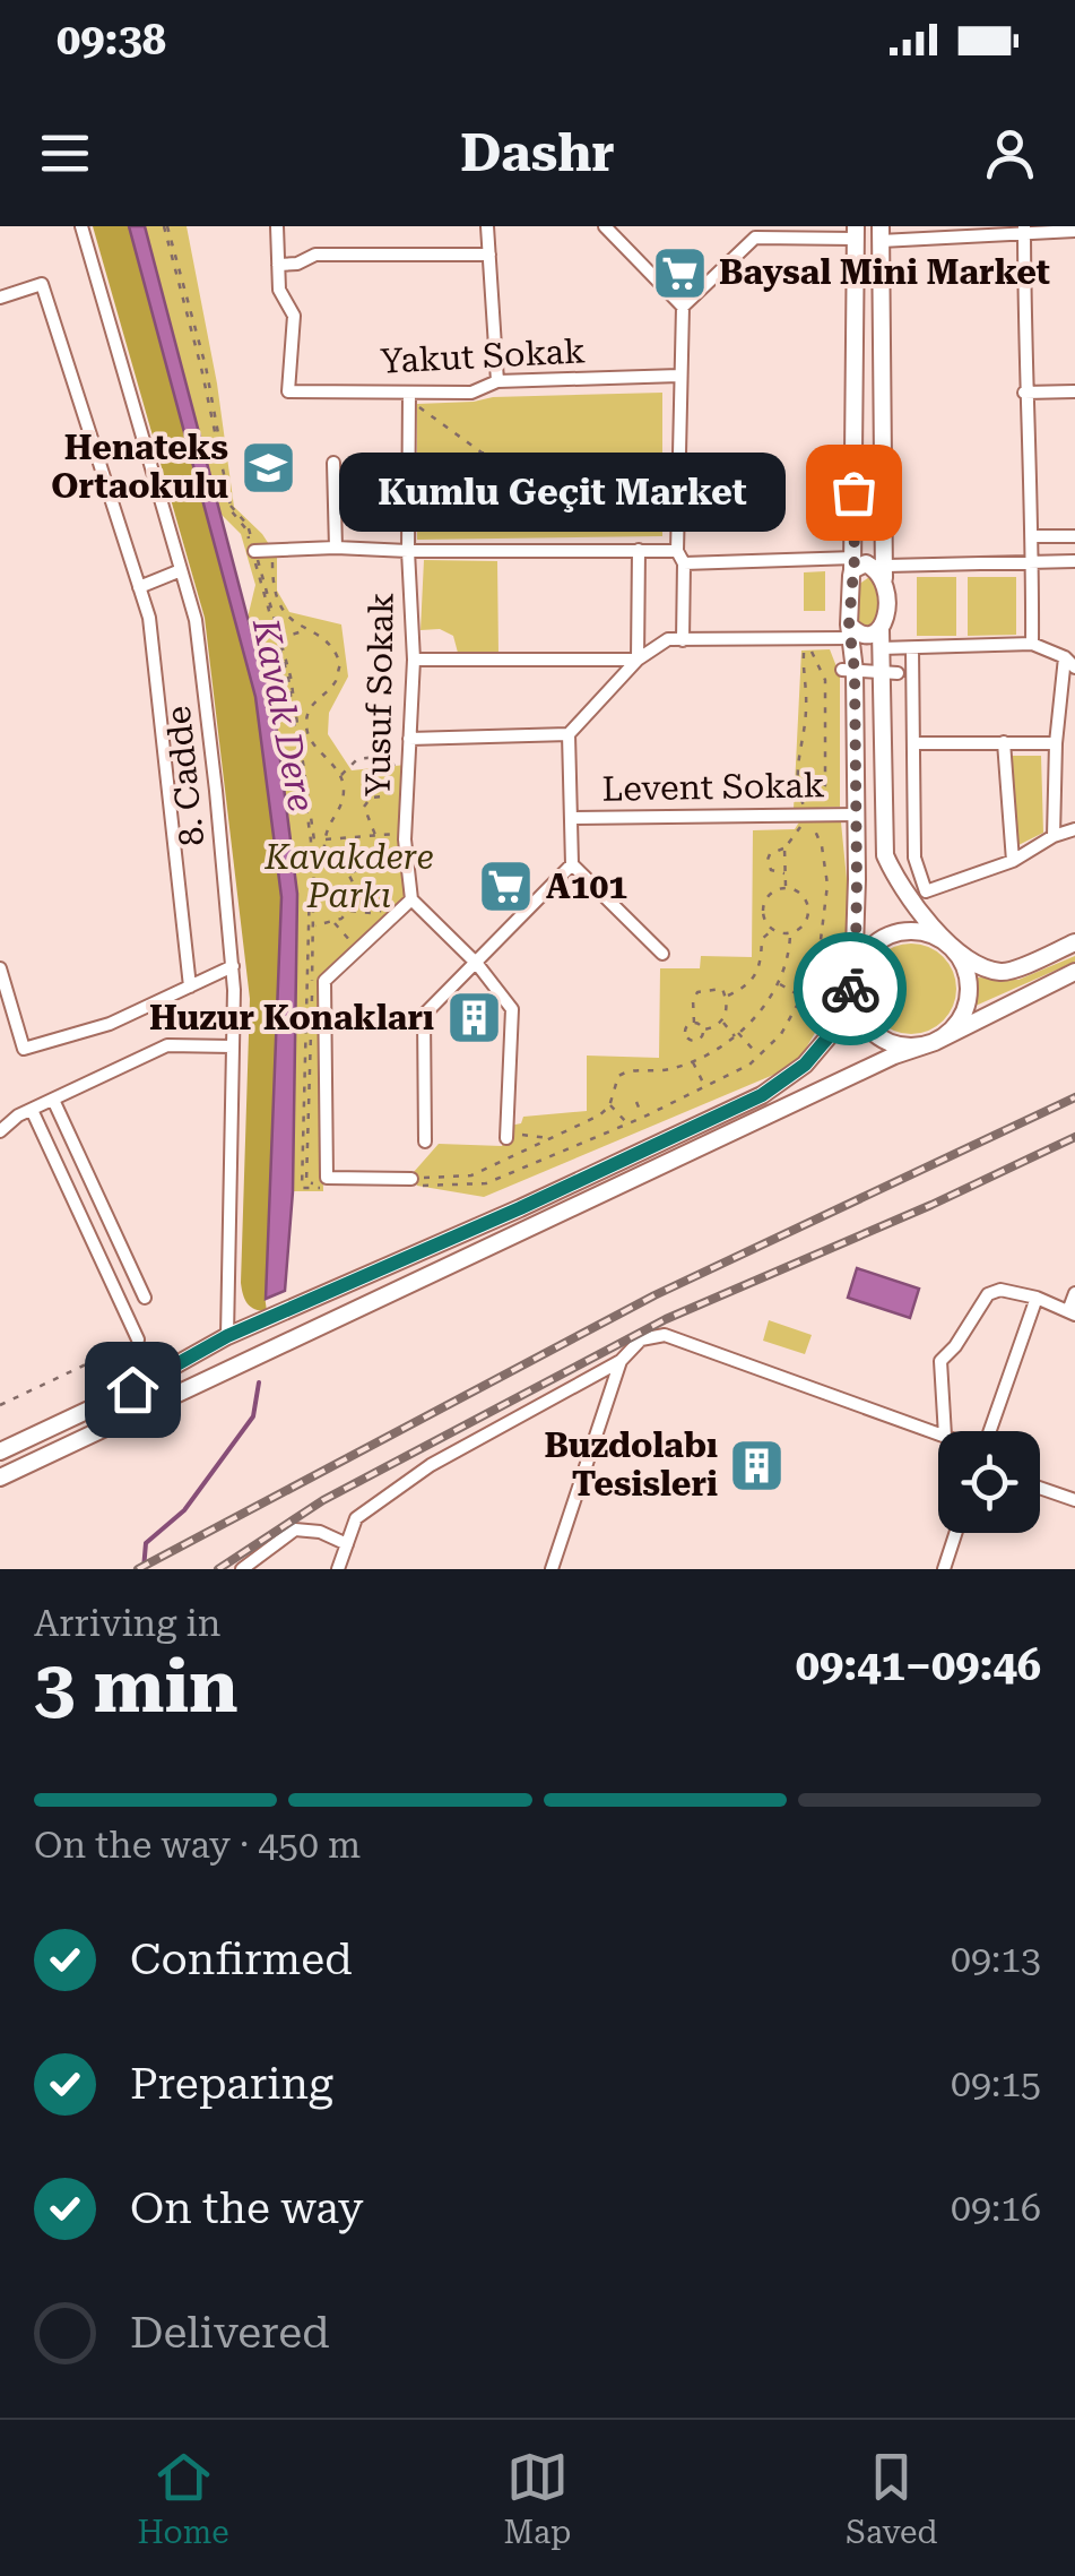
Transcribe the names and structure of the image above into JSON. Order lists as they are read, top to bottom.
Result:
{
  "streets": {
    "street": [
      "Yakut Sokak",
      "Yusuf Sokak",
      "8. Cadde",
      "Levent Sokak"
    ]
  },
  "crossings": [
    ["Yakut Sokak", "Yusuf Sokak"]
  ],
  "water": ["Kavak Dere"],
  "parks": ["Kavakdere Parkı"],
  "places": {
    "supermarket": ["Baysal Mini Market", "A101"],
    "school or university": ["Henateks Ortaokulu"],
    "other": ["Kumlu Geçit Market"],
    "building": ["Huzur Konakları", "Buzdolabı Tesisleri"]
  },
  "page": {
    "status": "09:38",
    "header": "Dashr",
    "bubble": "Kumlu Geçit Market",
    "heading": ["3 min", "Arriving in", "09:41–09:46"],
    "bar": "On the way · 450 m",
    "list": [
      ["Confirmed", "09:13"],
      ["Preparing", "09:15"],
      ["On the way", "09:16"],
      "Delivered"
    ],
    "tabs": ["Home", "Map", "Saved"]
  }
}
